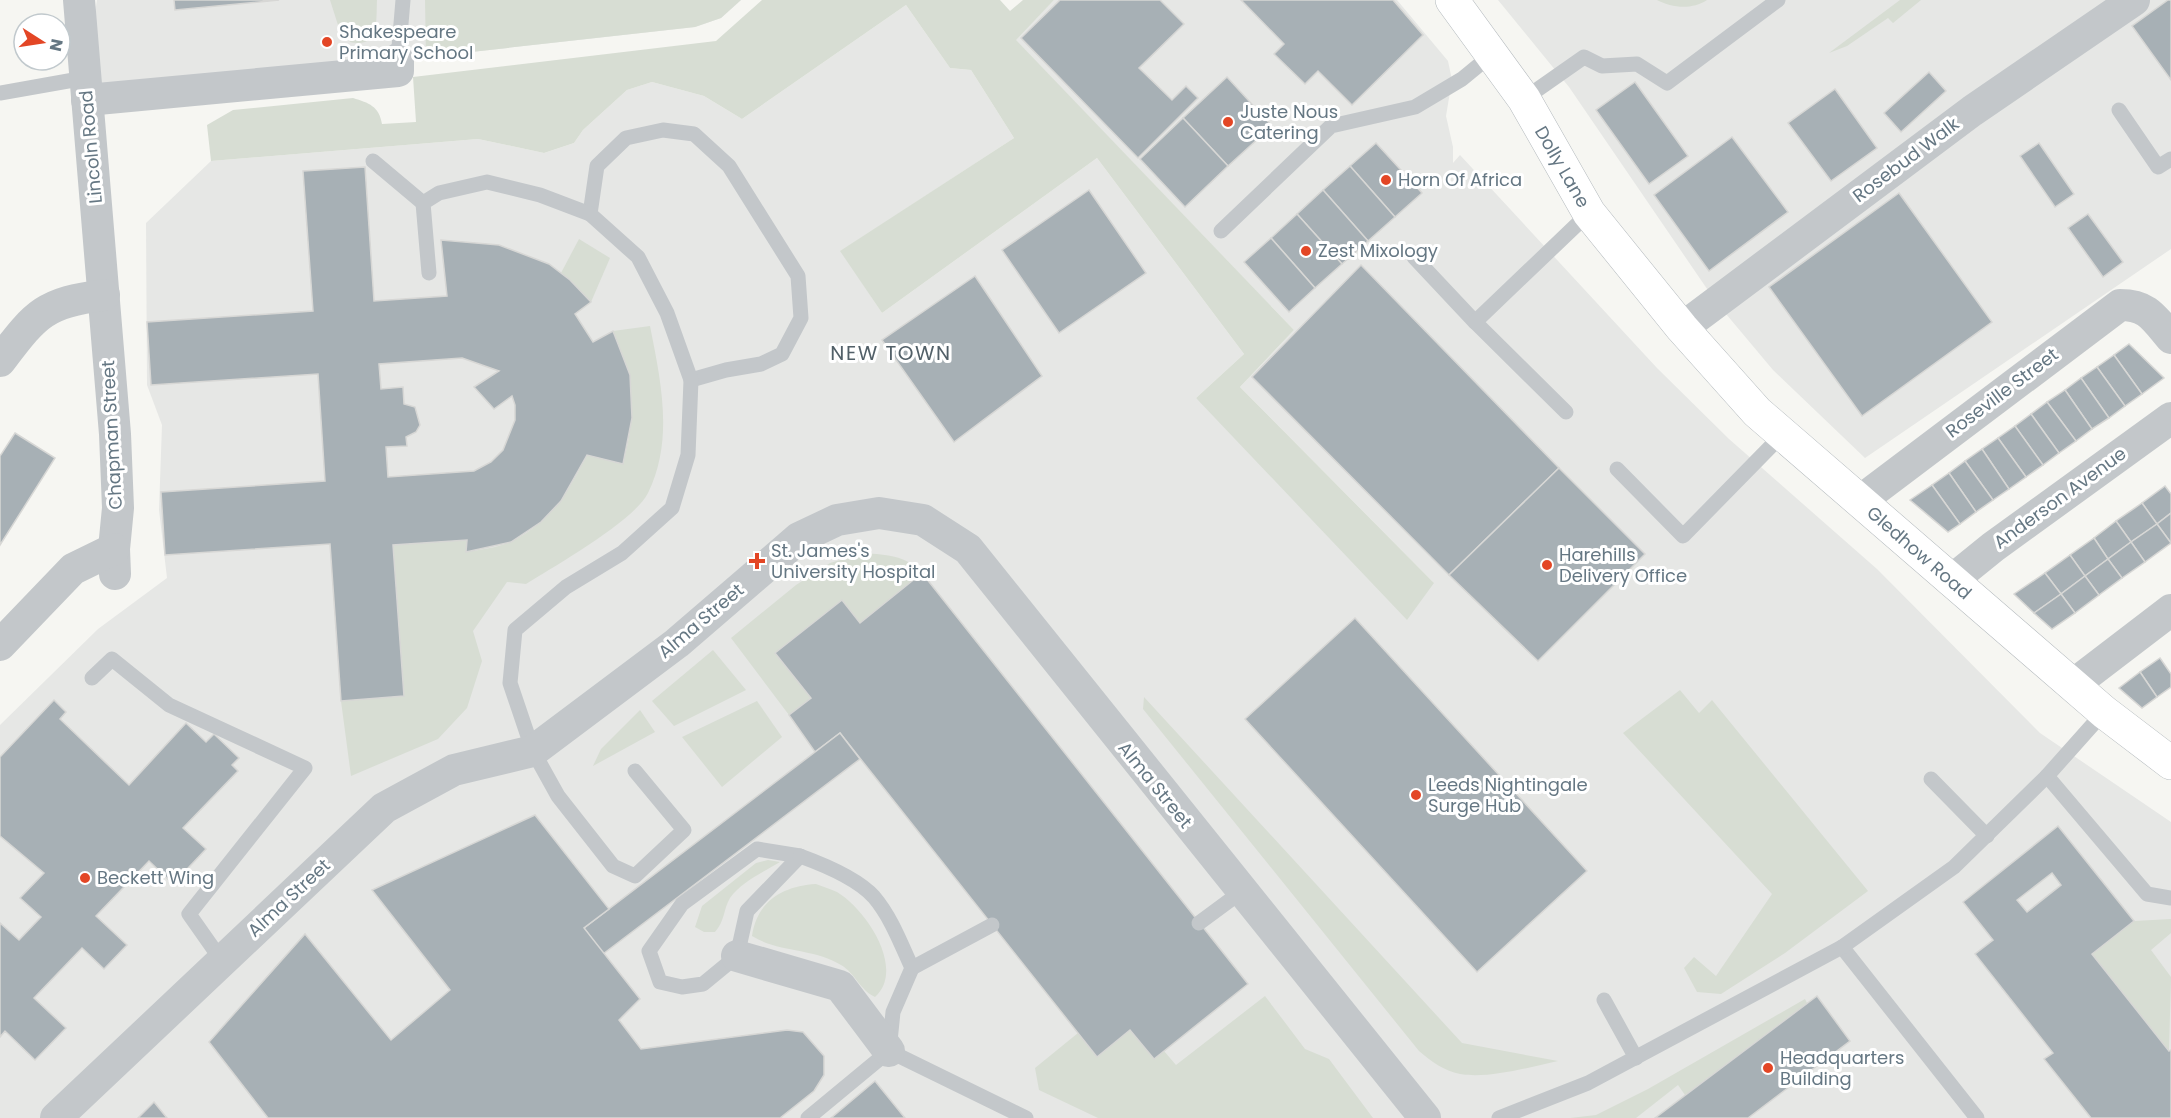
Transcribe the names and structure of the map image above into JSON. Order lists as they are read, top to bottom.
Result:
{
  "streets": {
    "street": [
      "Lincoln Road",
      "Rosebud Walk",
      "Dolly Lane",
      "Roseville Street",
      "Chapman Street",
      "Anderson Avenue",
      "Gledhow Road",
      "Alma Street"
    ]
  },
  "crossings": [
    ["Lincoln Road", "Chapman Street"],
    ["Rosebud Walk", "Dolly Lane"],
    ["Rosebud Walk", "Gledhow Road"],
    ["Dolly Lane", "Gledhow Road"],
    ["Roseville Street", "Gledhow Road"],
    ["Anderson Avenue", "Gledhow Road"]
  ],
  "districts": ["NEW TOWN"],
  "places": {
    "other": [
      "Shakespeare Primary School",
      "Juste Nous Catering",
      "Horn Of Africa",
      "Zest Mixology",
      "Harehills Delivery Office",
      "Leeds Nightingale Surge Hub",
      "Beckett Wing",
      "Headquarters Building"
    ],
    "health": ["St. James's University Hospital"]
  },
  "north": "right"
}
